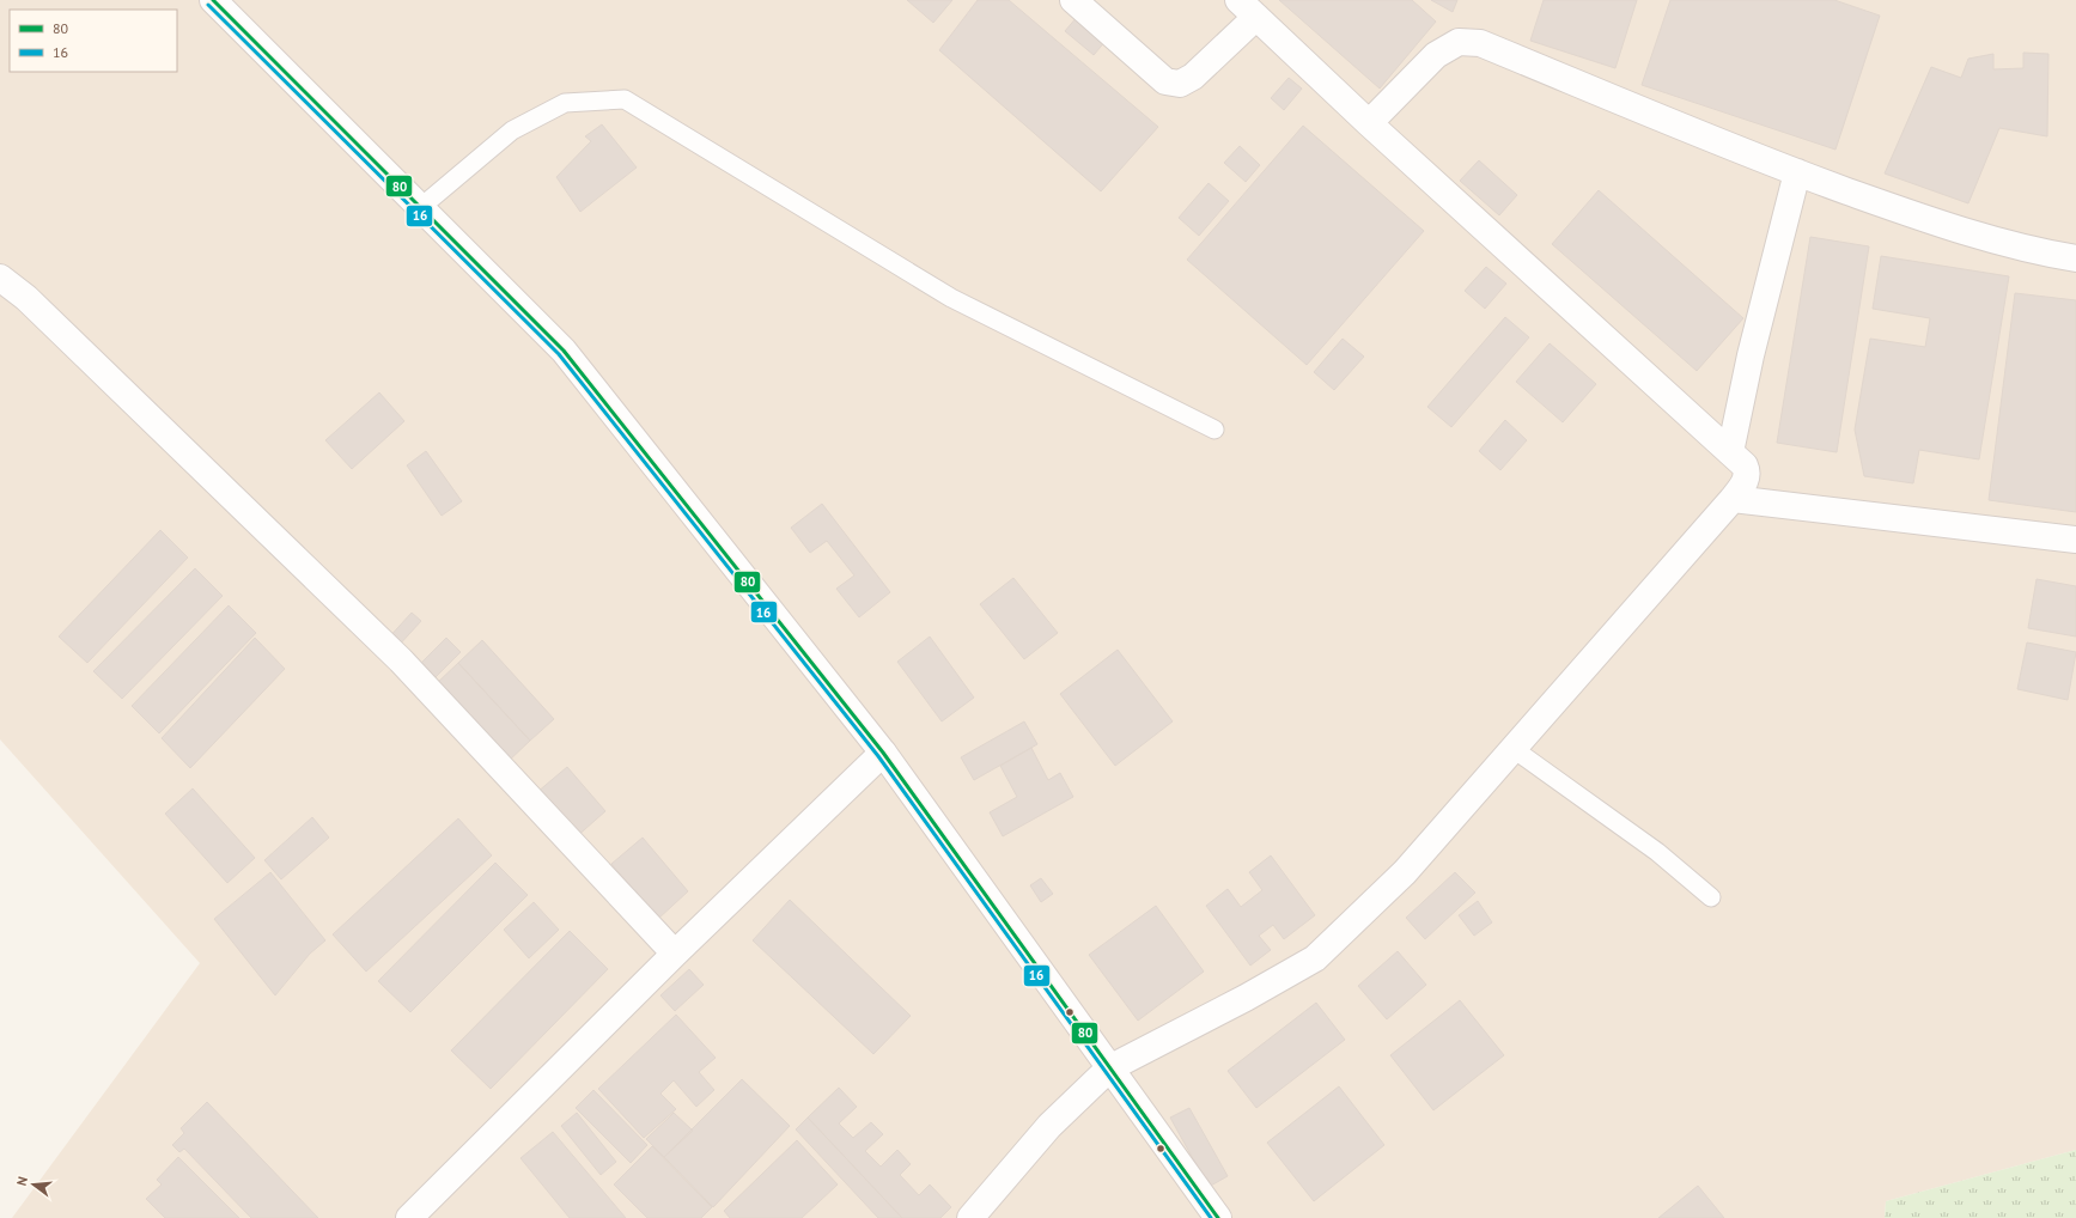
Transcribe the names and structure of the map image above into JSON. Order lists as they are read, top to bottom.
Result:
{
  "lines": ["transit line 80", "transit line 16"],
  "legend": ["80", "16"],
  "north": "left"
}
